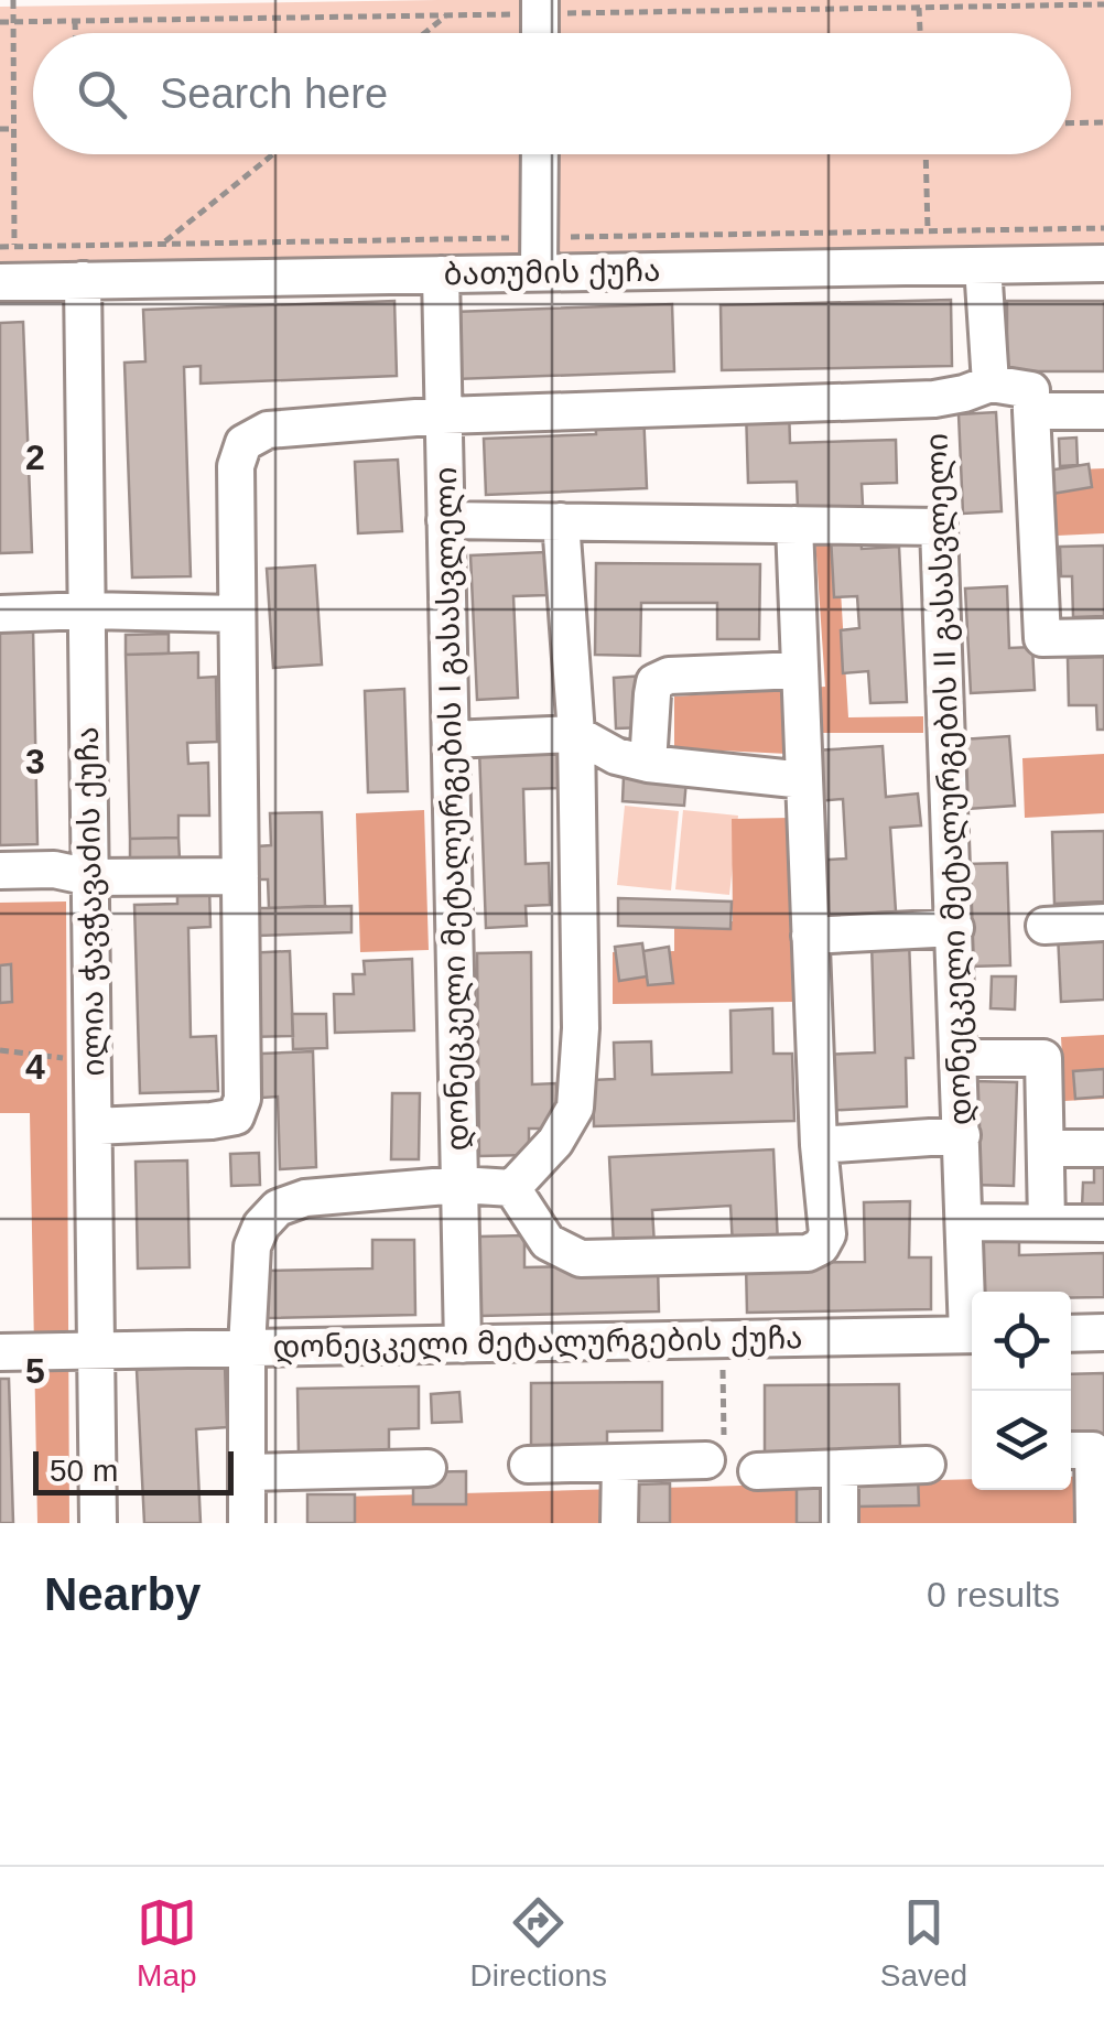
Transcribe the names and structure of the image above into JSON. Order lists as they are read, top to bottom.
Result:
{
  "streets": {
    "street": [
      "ბათუმის ქუჩა",
      "დონეცკელი მეტალურგების II გასასვლელი",
      "დონეცკელი მეტალურგების I გასასვლელი",
      "ილია ჭავჭავაძის ქუჩა",
      "დონეცკელი მეტალურგების ქუჩა"
    ]
  },
  "crossings": [
    ["ბათუმის ქუჩა", "დონეცკელი მეტალურგების I გასასვლელი"],
    ["ბათუმის ქუჩა", "ილია ჭავჭავაძის ქუჩა"],
    ["დონეცკელი მეტალურგების I გასასვლელი", "დონეცკელი მეტალურგების ქუჩა"],
    ["ილია ჭავჭავაძის ქუჩა", "დონეცკელი მეტალურგების ქუჩა"]
  ],
  "scale_bar": "50 m",
  "page": {
    "search": "Search here",
    "scale": "50 m",
    "heading": ["Nearby", "0 results"],
    "nav": ["Map", "Directions", "Saved"]
  },
  "grid": {
    "rows": [
      "2",
      "3",
      "4",
      "5"
    ]
  }
}
